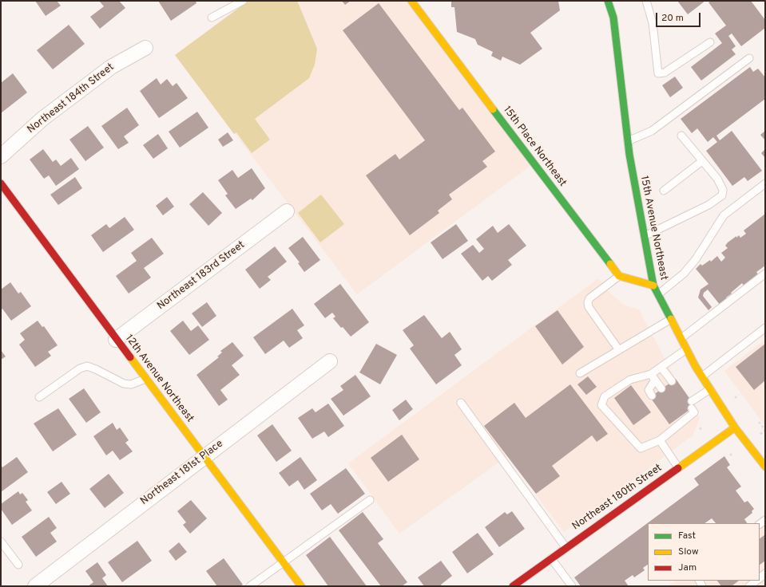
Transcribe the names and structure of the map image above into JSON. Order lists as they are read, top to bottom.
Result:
{
  "streets": {
    "street": [
      "Northeast 184th Street",
      "15th Place Northeast",
      "15th Avenue Northeast",
      "Northeast 183rd Street",
      "12th Avenue Northeast",
      "Northeast 181st Place",
      "Northeast 180th Street"
    ]
  },
  "crossings": [
    ["15th Avenue Northeast", "Northeast 180th Street"],
    ["Northeast 183rd Street", "12th Avenue Northeast"],
    ["12th Avenue Northeast", "Northeast 181st Place"]
  ],
  "legend": ["Fast", "Slow", "Jam"],
  "scale_bar": "20 m"
}
